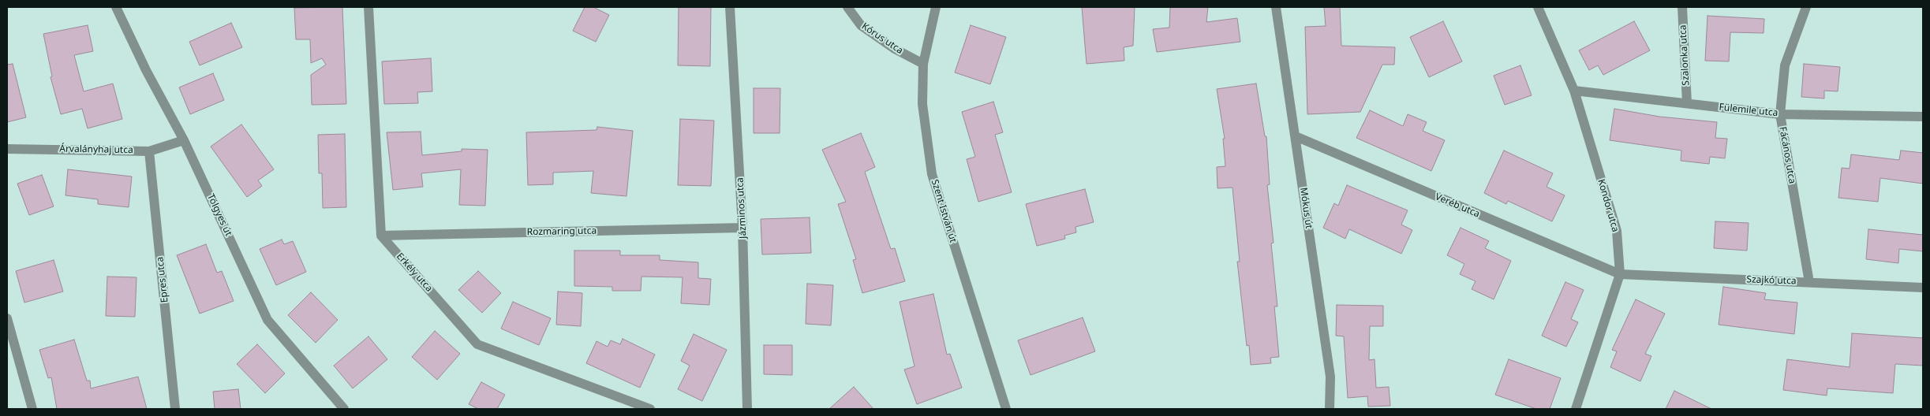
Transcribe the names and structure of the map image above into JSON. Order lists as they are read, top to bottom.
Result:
{
  "streets": {
    "street": [
      "Kórus utca",
      "Szalonka utca",
      "Fülemile utca",
      "Árvalányhaj utca",
      "Fácános utca",
      "Veréb utca",
      "Kondor utca",
      "Jázminos utca",
      "Mókus út",
      "Szent István út",
      "Tölgyes út",
      "Rozmaring utca",
      "Erkély utca",
      "Epres utca",
      "Szajkó utca"
    ]
  },
  "crossings": [
    ["Kórus utca", "Szent István út"],
    ["Szalonka utca", "Fülemile utca"],
    ["Fülemile utca", "Fácános utca"],
    ["Fülemile utca", "Kondor utca"],
    ["Árvalányhaj utca", "Tölgyes út"],
    ["Árvalányhaj utca", "Epres utca"],
    ["Fácános utca", "Szajkó utca"],
    ["Veréb utca", "Kondor utca"],
    ["Veréb utca", "Mókus út"],
    ["Veréb utca", "Szajkó utca"],
    ["Kondor utca", "Szajkó utca"],
    ["Jázminos utca", "Rozmaring utca"],
    ["Rozmaring utca", "Erkély utca"]
  ]
}
